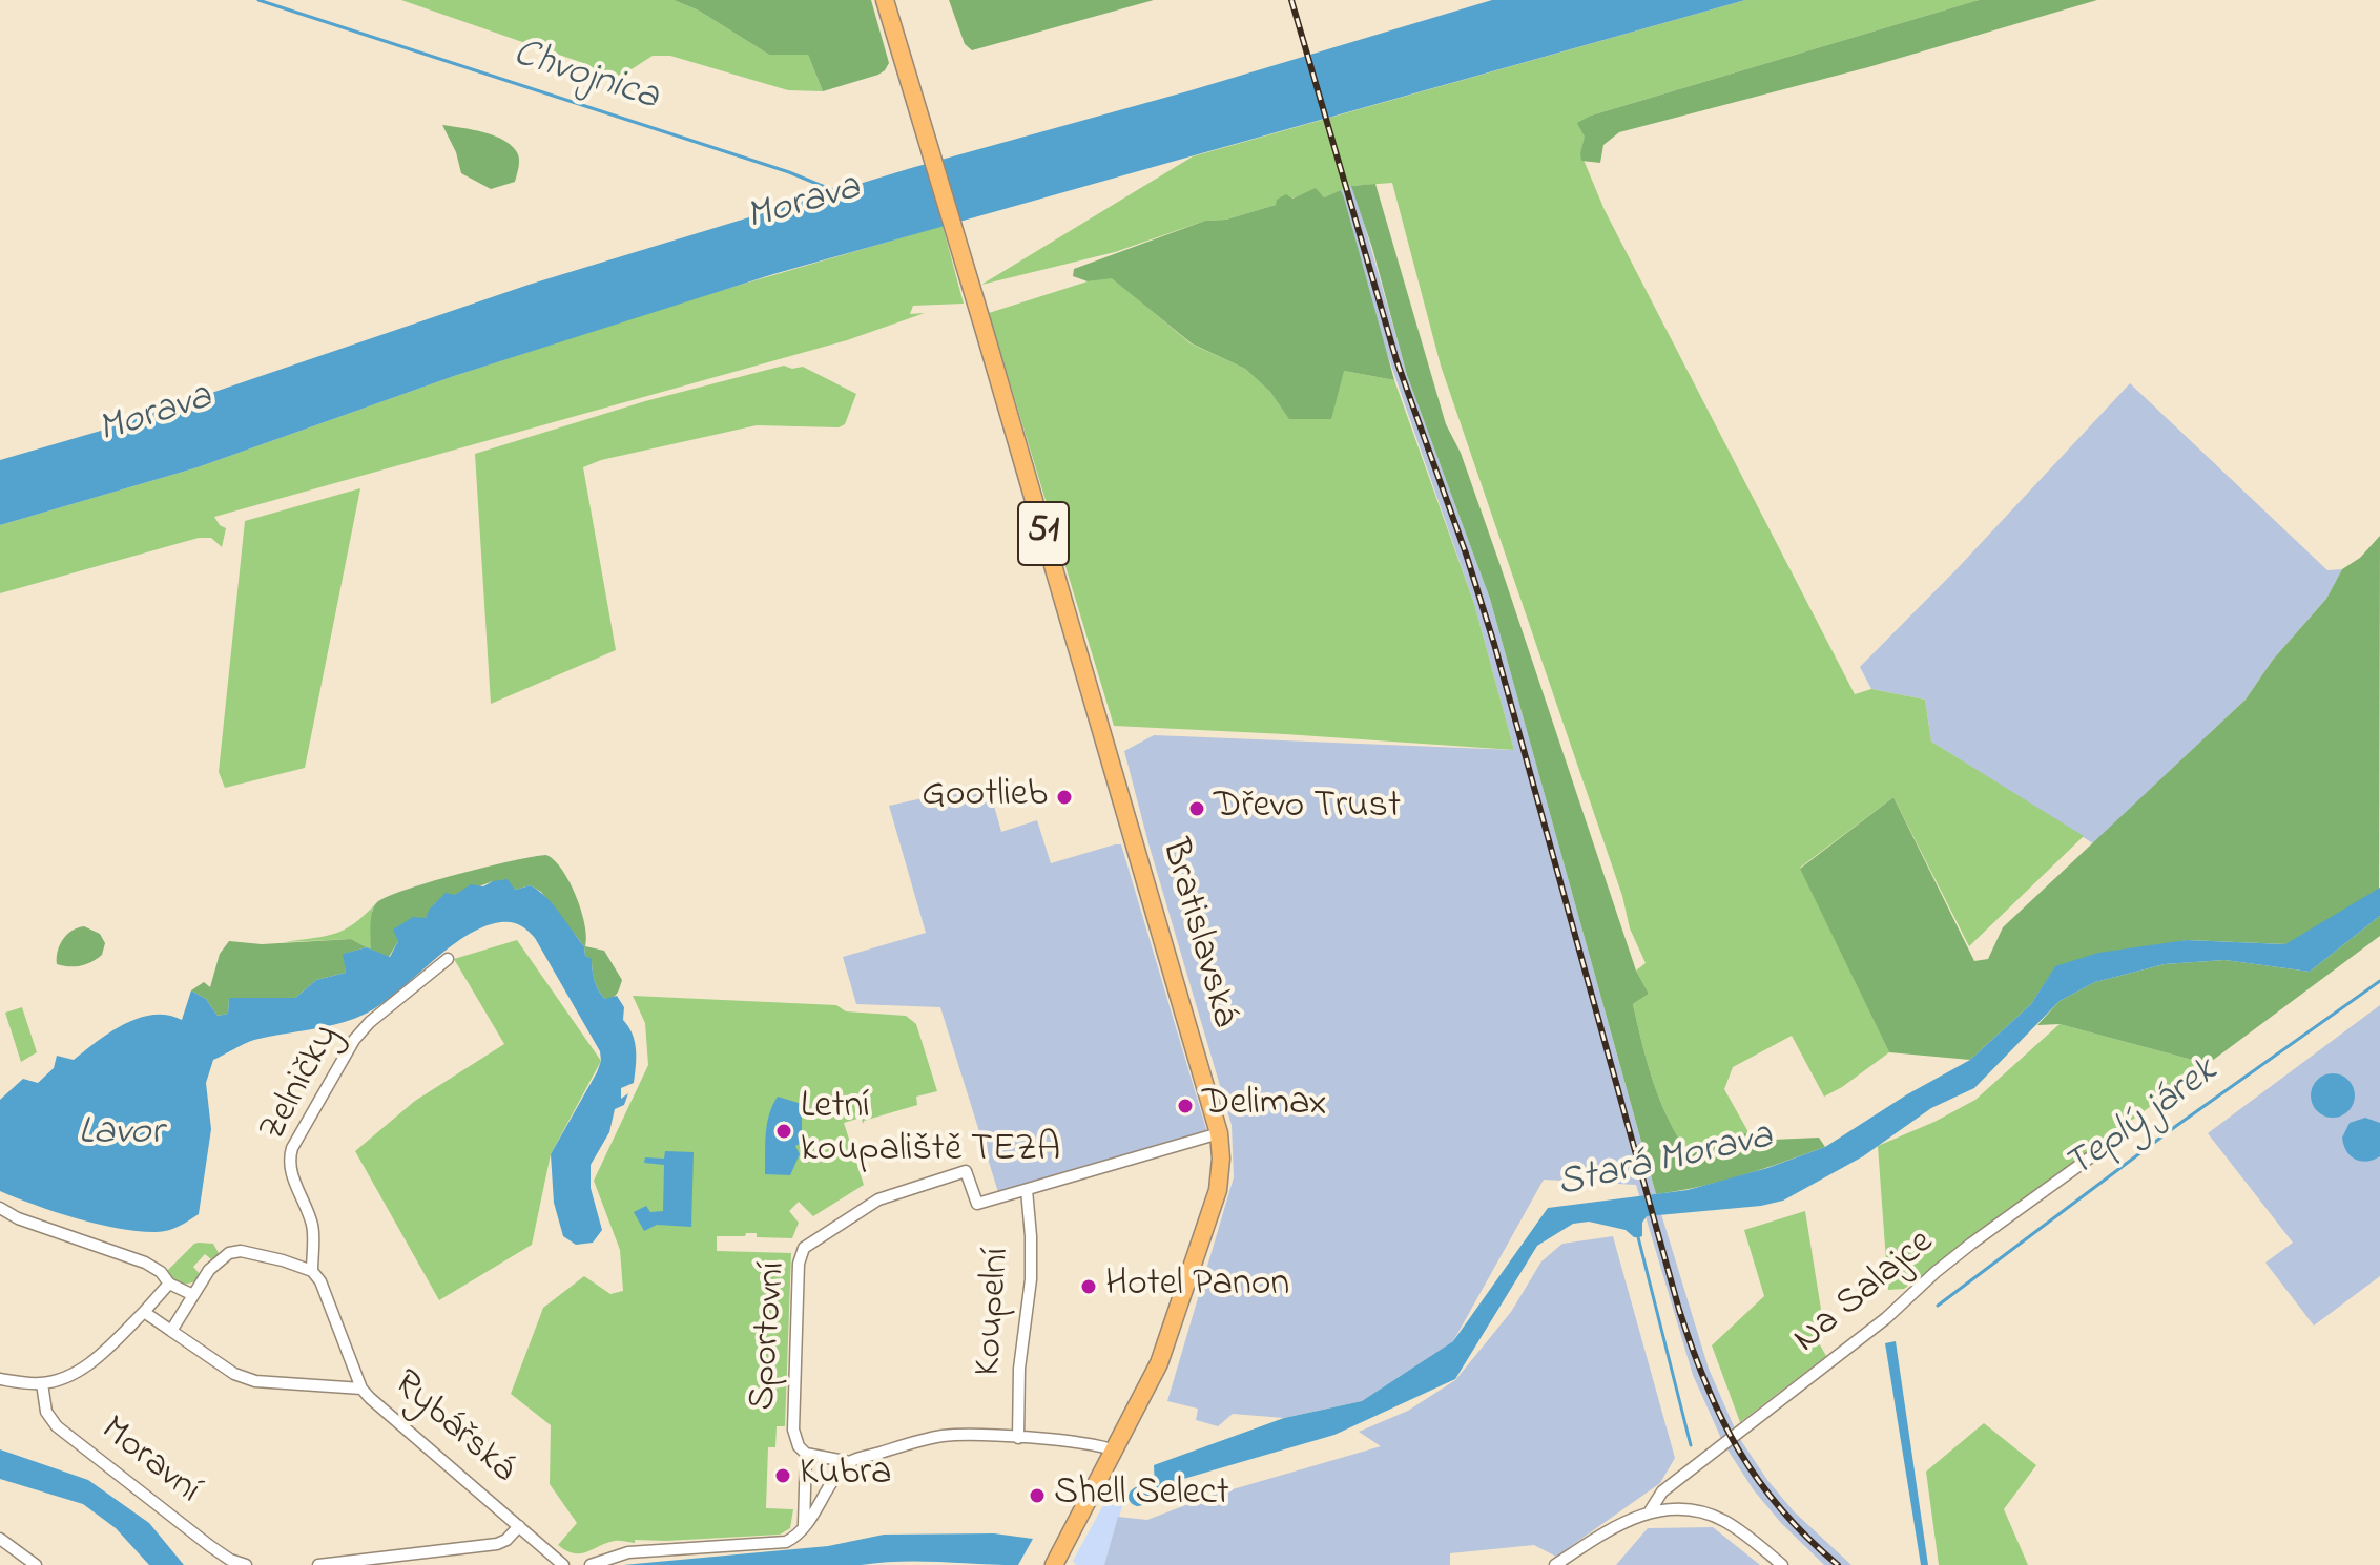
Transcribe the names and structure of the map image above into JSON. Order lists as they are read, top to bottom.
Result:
{
  "streets": {
    "main road": ["51", "Bratislavská"],
    "street": [
      "Zelničky",
      "Na Salajce",
      "Koupelní",
      "Sportovní",
      "Rybářská",
      "Moravní"
    ]
  },
  "crossings": [
    ["Zelničky", "Rybářská"],
    ["Koupelní", "Sportovní"]
  ],
  "water": [
    "Chvojnica",
    "Morava",
    "Teplý járek",
    "Lavor",
    "Stará Morava"
  ],
  "places": [
    "Gootlieb",
    "Dřevo Trust",
    "Delimax",
    "Letní koupaliště TEZA",
    "Hotel Panon",
    "Kubra",
    "Shell Select"
  ]
}
